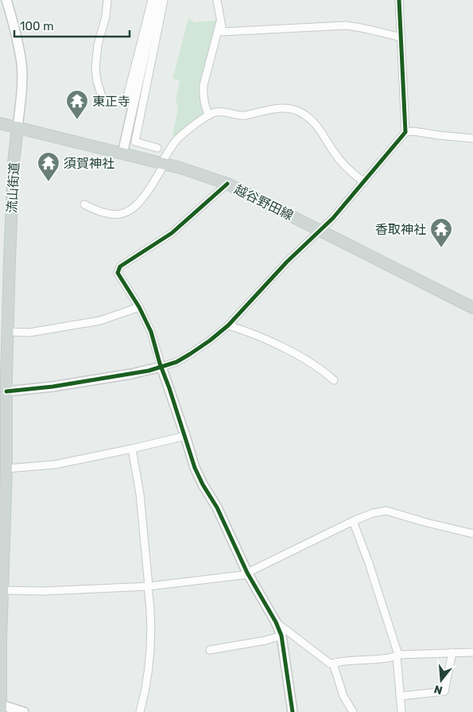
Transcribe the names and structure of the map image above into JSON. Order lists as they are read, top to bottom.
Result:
{
  "streets": {
    "main road": ["流山街道", "越谷野田線"]
  },
  "crossings": [
    ["流山街道", "越谷野田線"]
  ],
  "places": {
    "temple": ["東正寺", "須賀神社", "香取神社"]
  },
  "scale_bar": "100 m",
  "north": "bottom"
}
